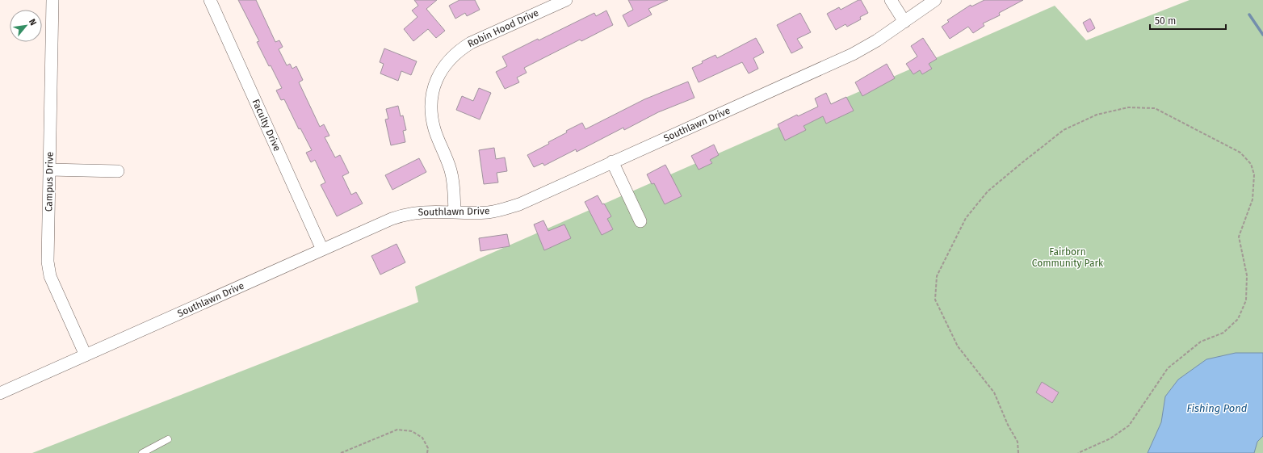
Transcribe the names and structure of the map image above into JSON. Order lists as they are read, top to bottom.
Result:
{
  "streets": {
    "street": [
      "Robin Hood Drive",
      "Southlawn Drive",
      "Faculty Drive",
      "Campus Drive"
    ]
  },
  "crossings": [
    ["Robin Hood Drive", "Southlawn Drive"],
    ["Southlawn Drive", "Faculty Drive"],
    ["Southlawn Drive", "Campus Drive"]
  ],
  "water": ["Fishing Pond"],
  "parks": ["Fairborn Community Park"],
  "scale_bar": "50 m",
  "north": "top right"
}
